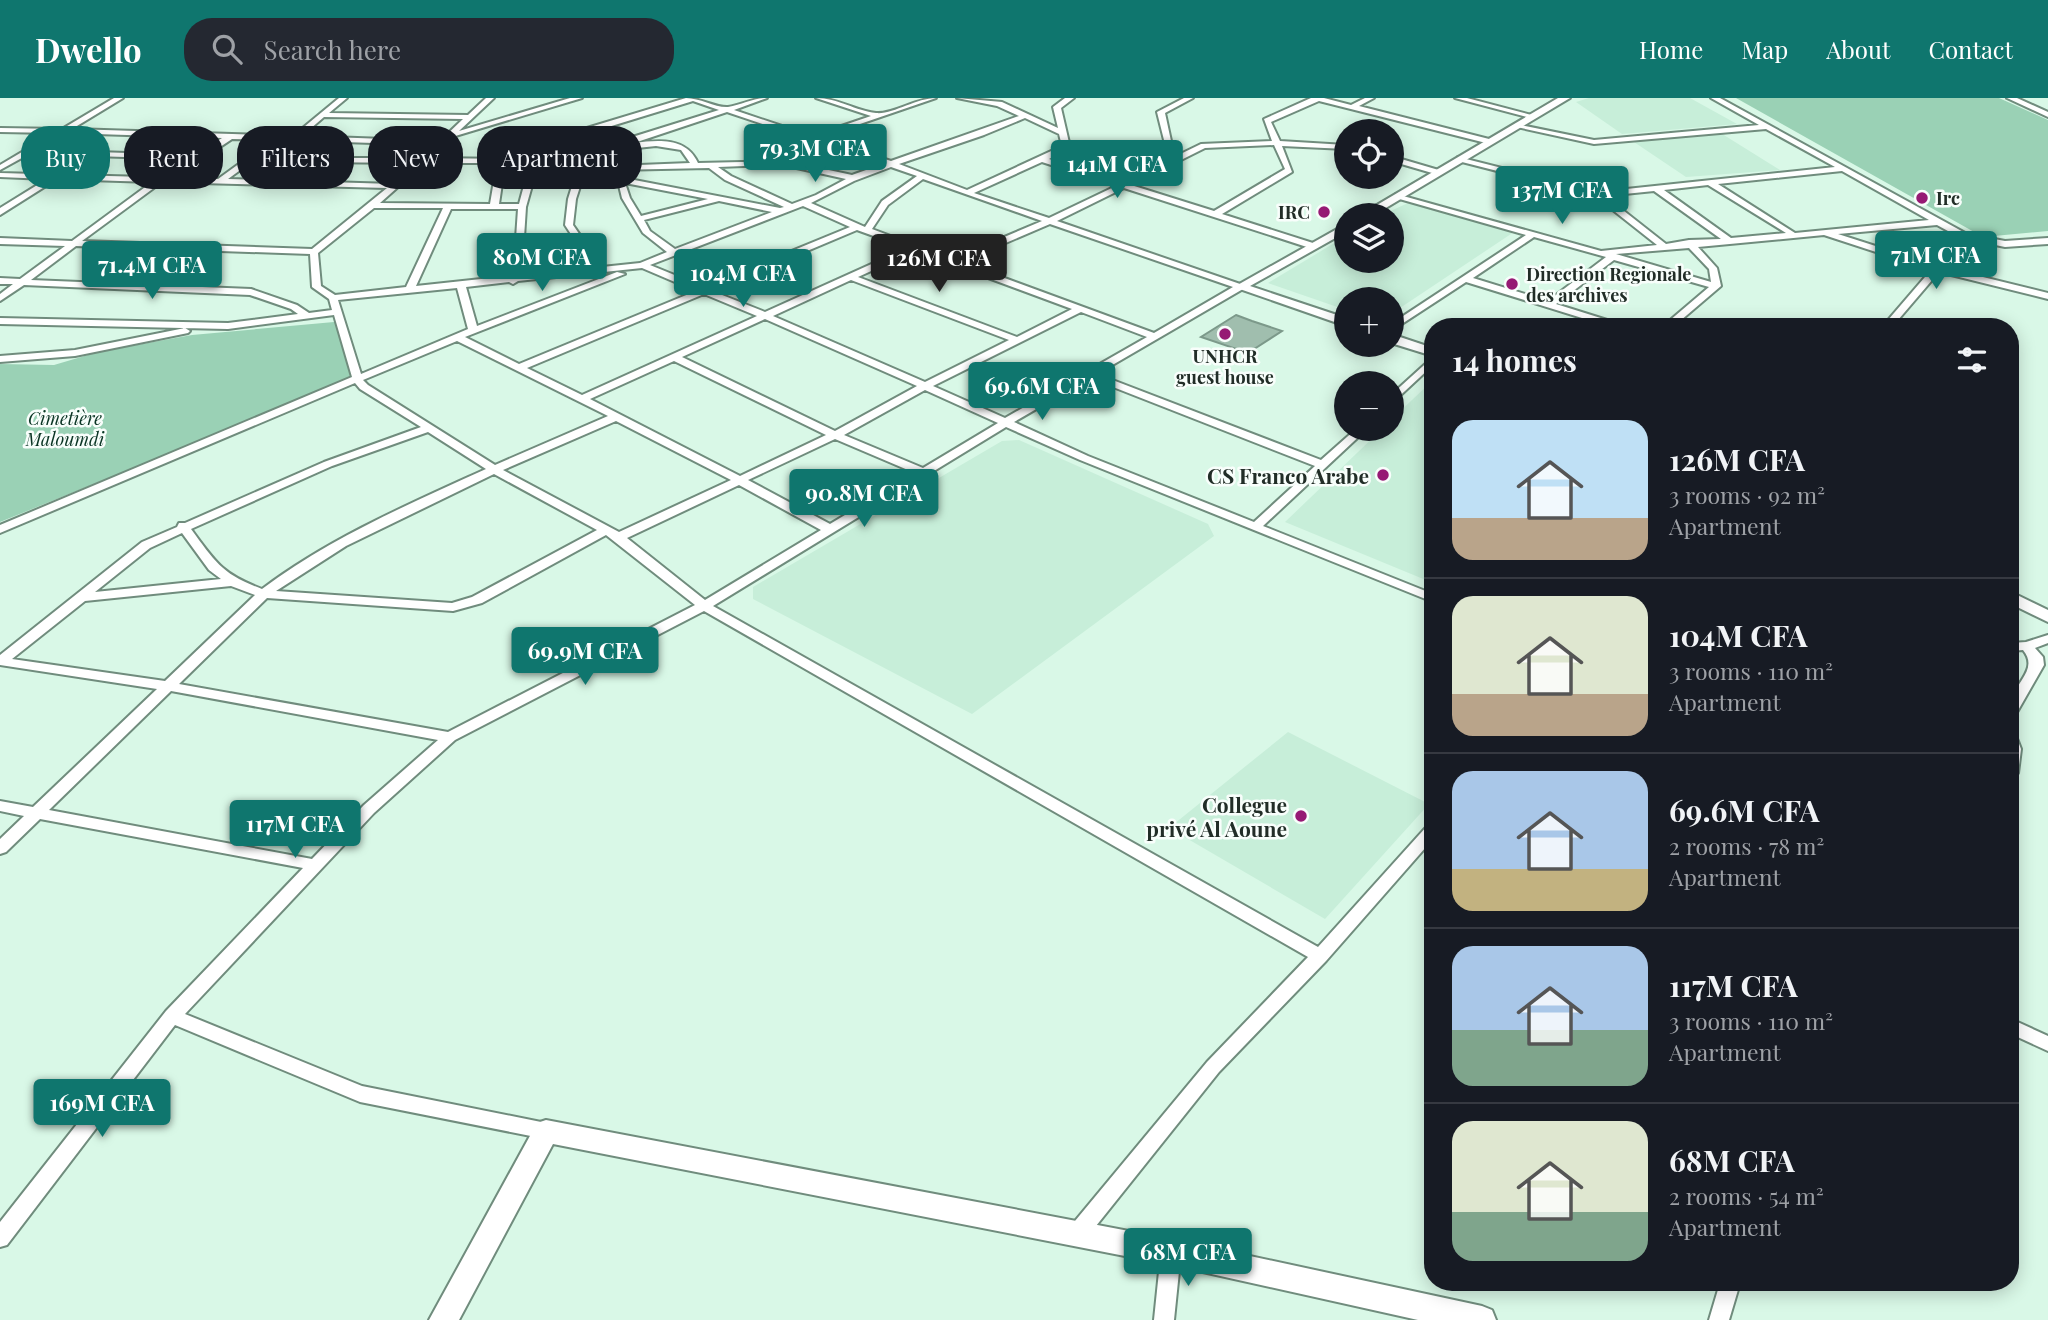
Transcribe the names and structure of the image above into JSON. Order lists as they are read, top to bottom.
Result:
{
  "parks": ["Cimetière Maloumdi"],
  "places": [
    "Irc",
    "IRC",
    "Direction Regionale des archives",
    "UNHCR guest house",
    "CS Franco Arabe",
    "Collegue privé Al Aoune"
  ],
  "page": {
    "header": "Dwello",
    "search": "Search here",
    "nav": [
      "Home",
      "Map",
      "About",
      "Contact"
    ],
    "map_buttons": ["+", "−"],
    "price": [
      "79.3M CFA",
      "141M CFA",
      "137M CFA",
      "71M CFA",
      "80M CFA",
      "126M CFA",
      "71.4M CFA",
      "104M CFA",
      "69.6M CFA",
      "90.8M CFA",
      "69.9M CFA",
      "117M CFA",
      "169M CFA",
      "68M CFA"
    ],
    "chip": [
      "Buy",
      "Rent",
      "Filters",
      "New",
      "Apartment"
    ],
    "heading": "14 homes",
    "list": [
      {
        "name": "126M CFA",
        "note": "3 rooms · 92 m² · Apartment"
      },
      {
        "name": "104M CFA",
        "note": "3 rooms · 110 m² · Apartment"
      },
      {
        "name": "69.6M CFA",
        "note": "2 rooms · 78 m² · Apartment"
      },
      {
        "name": "117M CFA",
        "note": "3 rooms · 110 m² · Apartment"
      },
      {
        "name": "68M CFA",
        "note": "2 rooms · 54 m² · Apartment"
      }
    ]
  }
}
